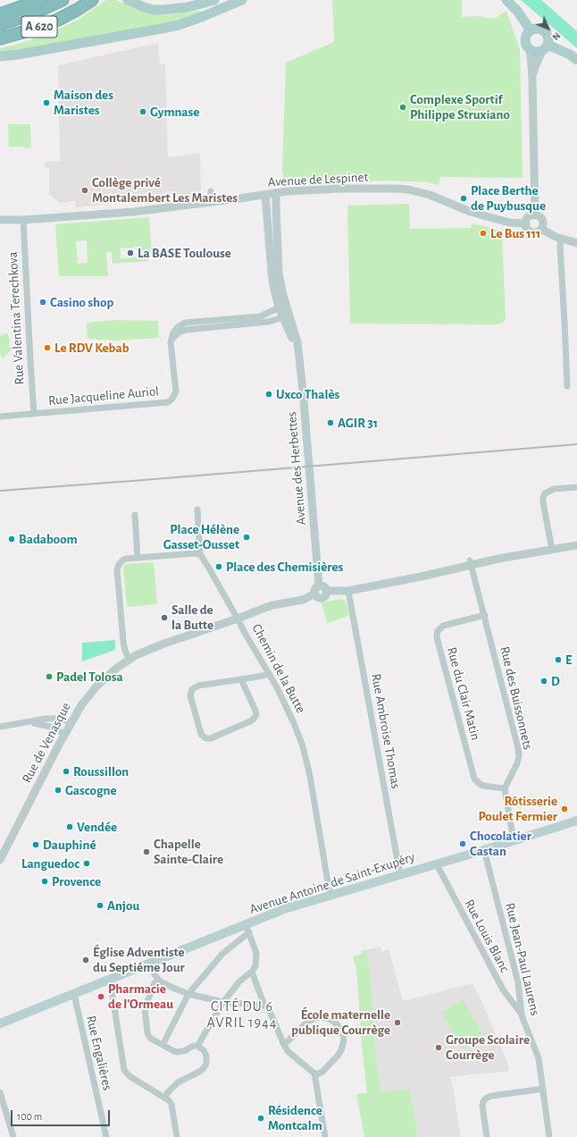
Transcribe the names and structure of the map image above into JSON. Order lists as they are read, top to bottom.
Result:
{
  "streets": {
    "highway": ["A 620"],
    "main road": ["Avenue Antoine de Saint-Exupéry"],
    "street": [
      "Avenue de Lespinet",
      "Rue Valentina Terechkova",
      "Rue Jacqueline Auriol",
      "Avenue des Herbettes",
      "Chemin de la Butte",
      "Rue du Clair Matin",
      "Rue des Buissonnets",
      "Rue Ambroise Thomas",
      "Rue de Venasque",
      "Rue Louis Blanc",
      "Rue Jean-Paul Laurens",
      "Rue Engalières"
    ]
  },
  "crossings": [
    ["Avenue de Lespinet", "Rue Valentina Terechkova"],
    ["Avenue de Lespinet", "Avenue des Herbettes"],
    ["Rue Valentina Terechkova", "Rue Jacqueline Auriol"],
    ["Avenue des Herbettes", "Chemin de la Butte"],
    ["Chemin de la Butte", "Rue de Venasque"],
    ["Chemin de la Butte", "Avenue Antoine de Saint-Exupéry"],
    ["Rue du Clair Matin", "Rue des Buissonnets"],
    ["Rue Ambroise Thomas", "Avenue Antoine de Saint-Exupéry"],
    ["Avenue Antoine de Saint-Exupéry", "Rue Louis Blanc"],
    ["Avenue Antoine de Saint-Exupéry", "Rue Jean-Paul Laurens"],
    ["Avenue Antoine de Saint-Exupéry", "Rue Engalières"],
    ["Rue Louis Blanc", "Rue Jean-Paul Laurens"]
  ],
  "districts": ["CITÉ DU 6 AVRIL 1944"],
  "places": [
    "Maison des Maristes",
    "Complexe Sportif Philippe Struxiano",
    "Gymnase",
    "Collège privé Montalembert Les Maristes",
    "Place Berthe de Puybusque",
    "Le Bus 111",
    "La BASE Toulouse",
    "Casino shop",
    "Le RDV Kebab",
    "Uxco Thalès",
    "AGIR 31",
    "Place Hélène Gasset-Ousset",
    "Badaboom",
    "Place des Chemisières",
    "Salle de la Butte",
    "E",
    "Padel Tolosa",
    "D",
    "Roussillon",
    "Gascogne",
    "Rôtisserie Poulet Fermier",
    "Vendée",
    "Chocolatier Castan",
    "Dauphiné",
    "Chapelle Sainte-Claire",
    "Languedoc",
    "Provence",
    "Anjou",
    "Église Adventiste du Septiéme Jour",
    "Pharmacie de l'Ormeau",
    "École maternelle publique Courrège",
    "Groupe Scolaire Courrège",
    "Résidence Montcalm"
  ],
  "scale_bar": "100 m",
  "north": "bottom right"
}
